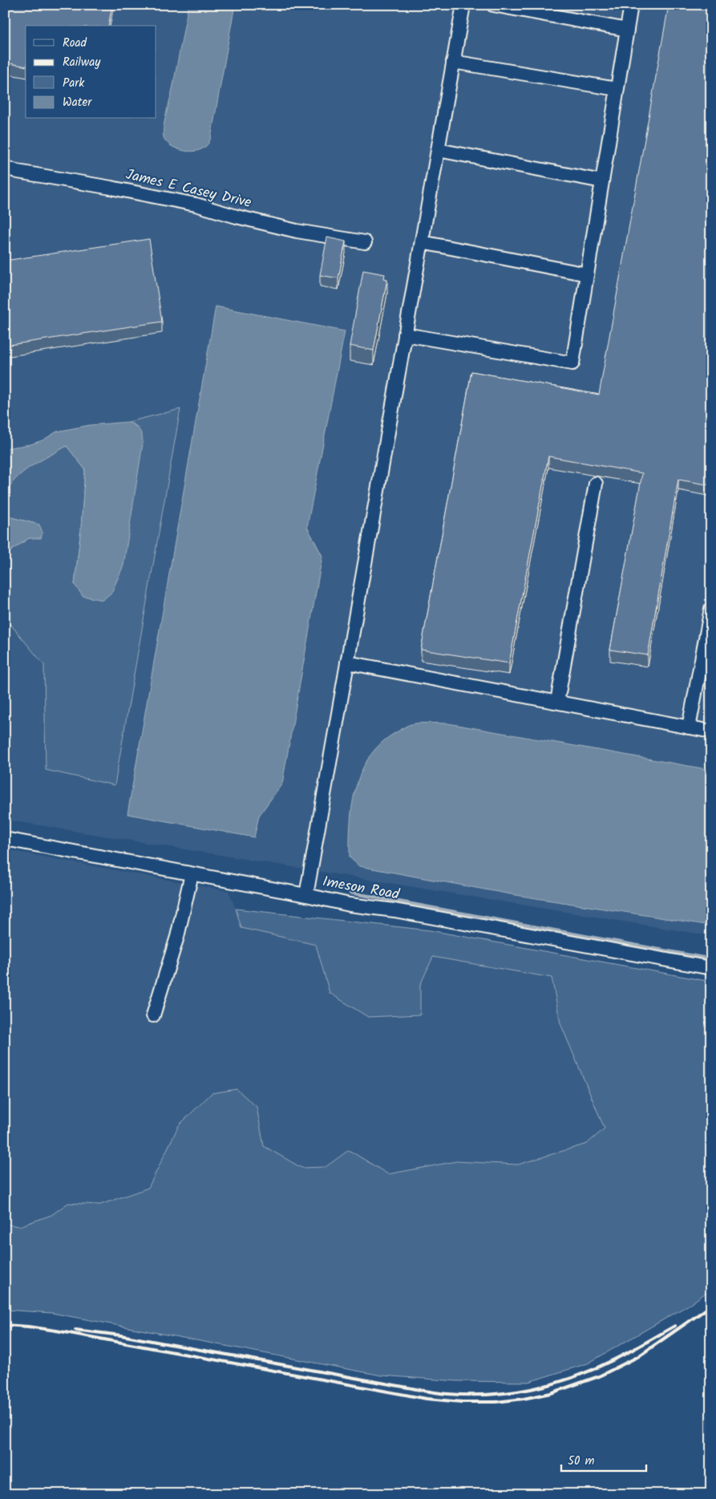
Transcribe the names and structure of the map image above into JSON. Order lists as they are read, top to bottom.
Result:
{
  "streets": {
    "street": ["James E Casey Drive", "Imeson Road"]
  },
  "legend": [
    "Road",
    "Railway",
    "Park",
    "Water"
  ],
  "scale_bar": "50 m"
}
